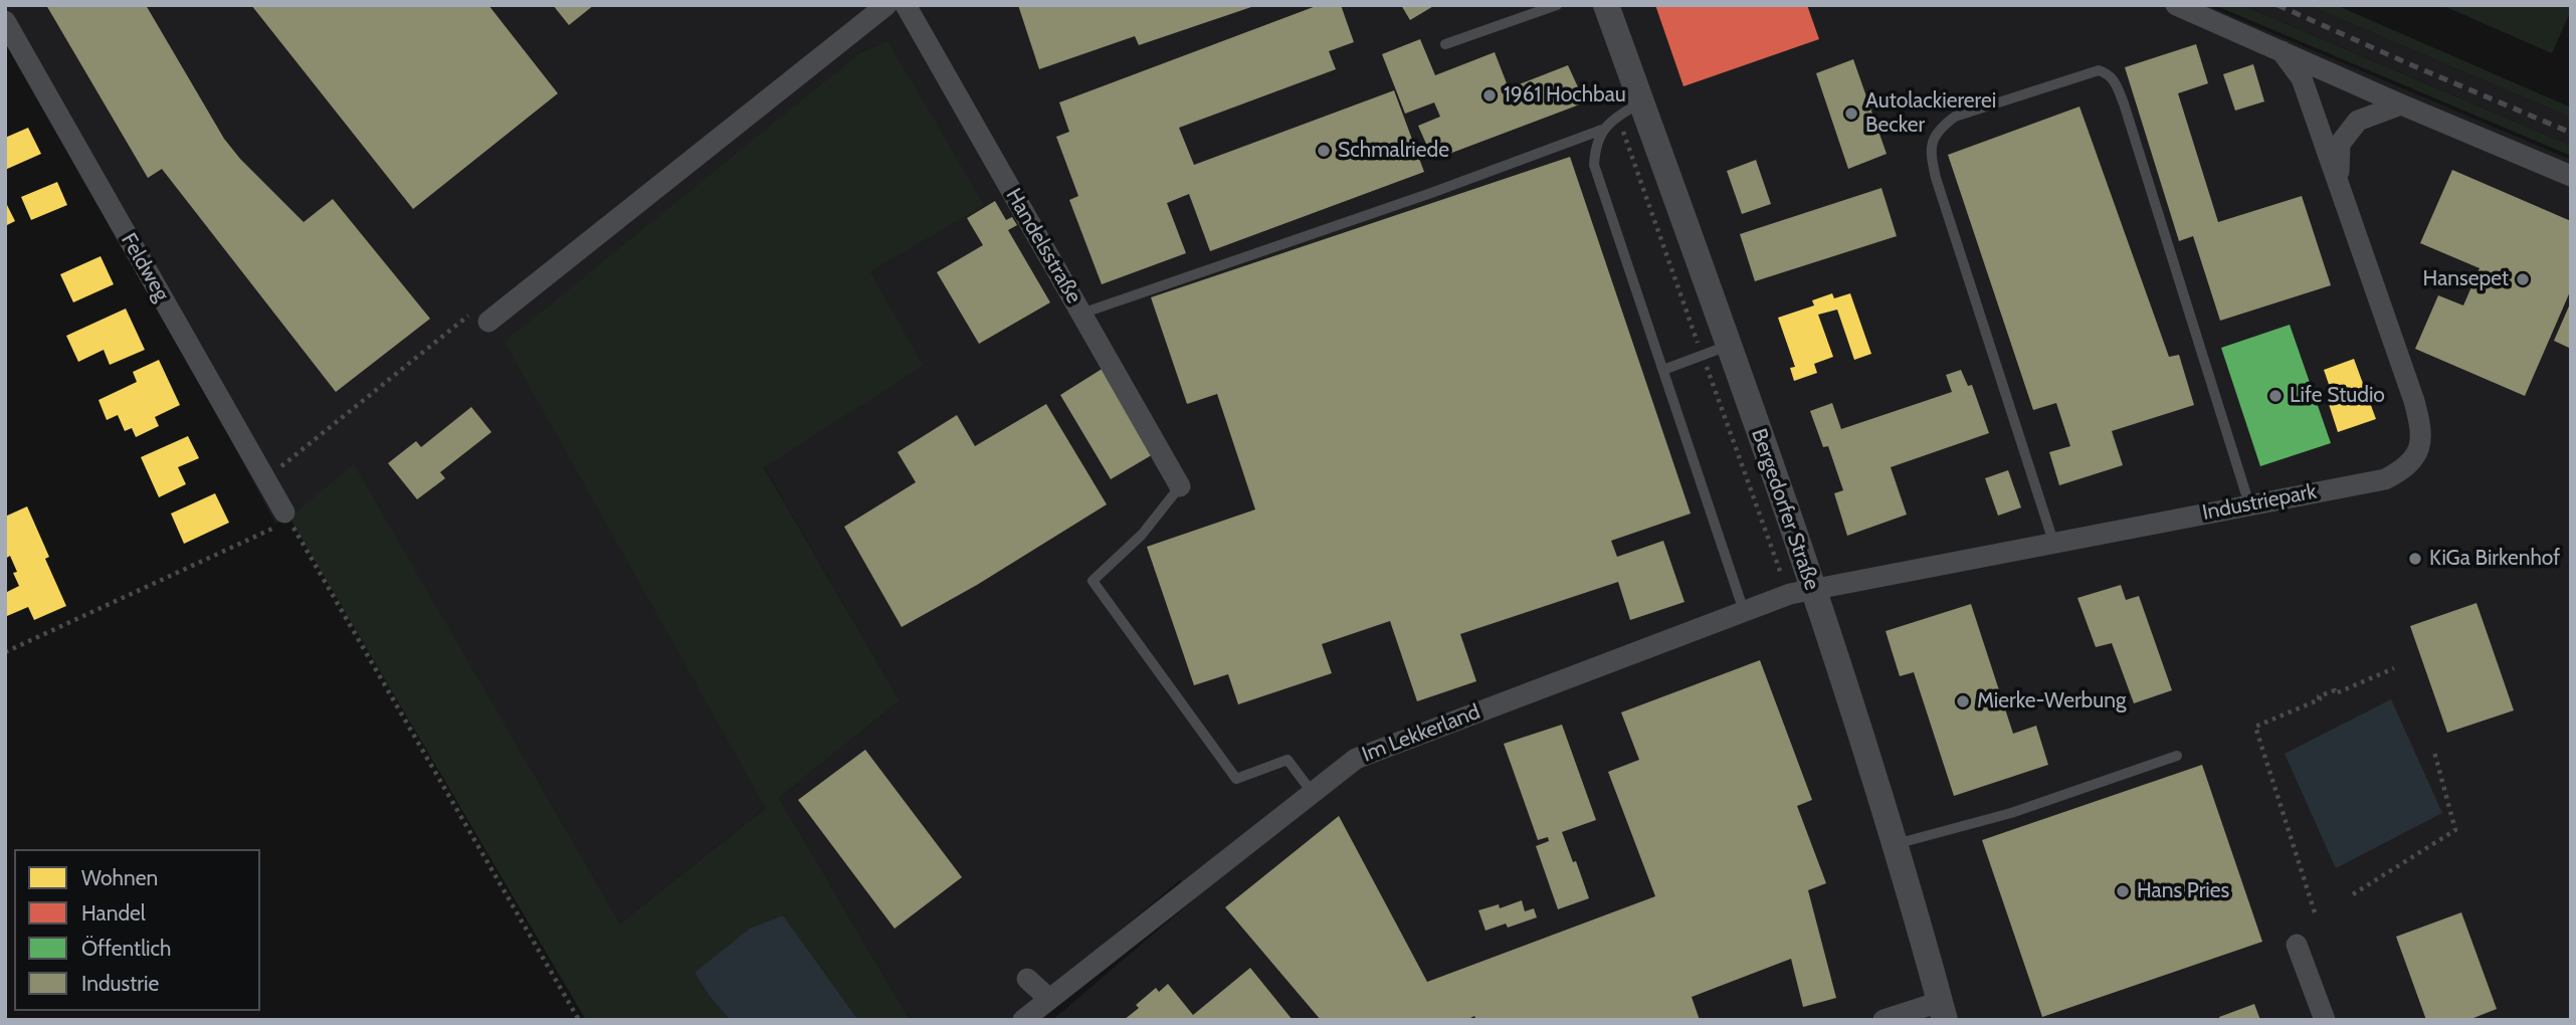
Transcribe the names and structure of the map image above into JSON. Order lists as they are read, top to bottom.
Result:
{
  "streets": {
    "street": [
      "Handelsstraße",
      "Feldweg",
      "Industriepark",
      "Bergedorfer Straße",
      "Im Lekkerland"
    ]
  },
  "crossings": [
    ["Industriepark", "Bergedorfer Straße"],
    ["Industriepark", "Im Lekkerland"],
    ["Bergedorfer Straße", "Im Lekkerland"]
  ],
  "places": [
    "1961 Hochbau",
    "Autolackiererei Becker",
    "Schmalriede",
    "Hansepet",
    "Life Studio",
    "KiGa Birkenhof",
    "Mierke-Werbung",
    "Hans Pries"
  ],
  "legend": [
    "Wohnen",
    "Handel",
    "Öffentlich",
    "Industrie"
  ]
}
